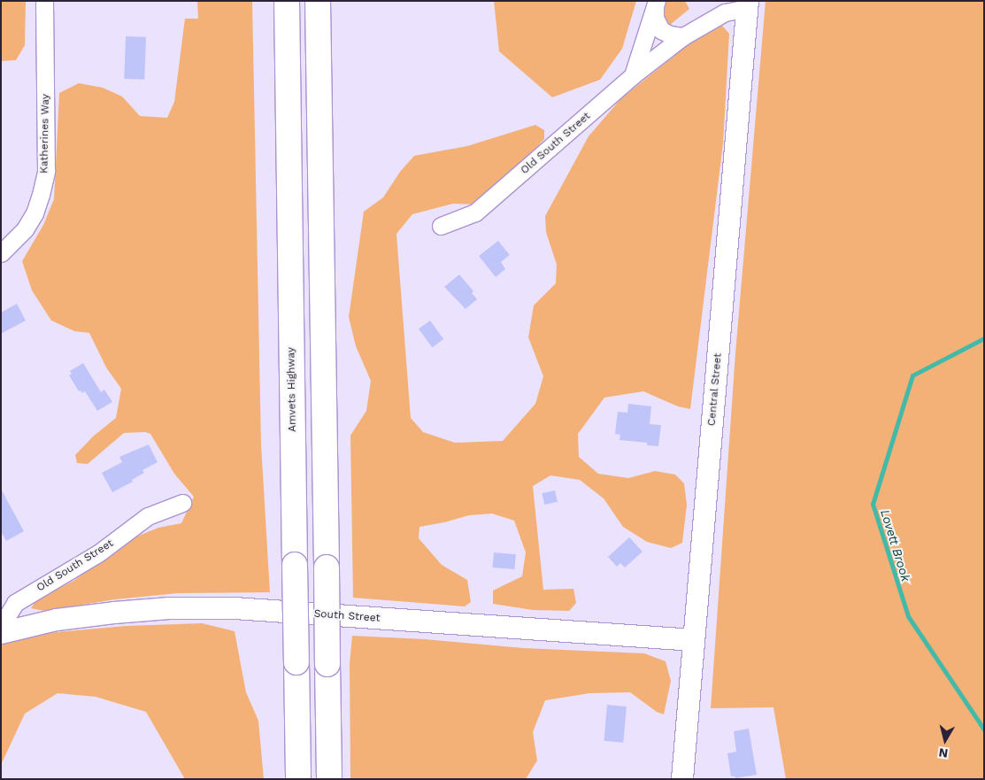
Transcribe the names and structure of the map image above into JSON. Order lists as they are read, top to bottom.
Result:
{
  "streets": {
    "highway": ["Amvets Highway"],
    "street": [
      "Katherines Way",
      "Old South Street",
      "Central Street",
      "South Street"
    ]
  },
  "crossings": [
    ["Central Street", "South Street"]
  ],
  "water": ["Lovett Brook"],
  "north": "bottom"
}
